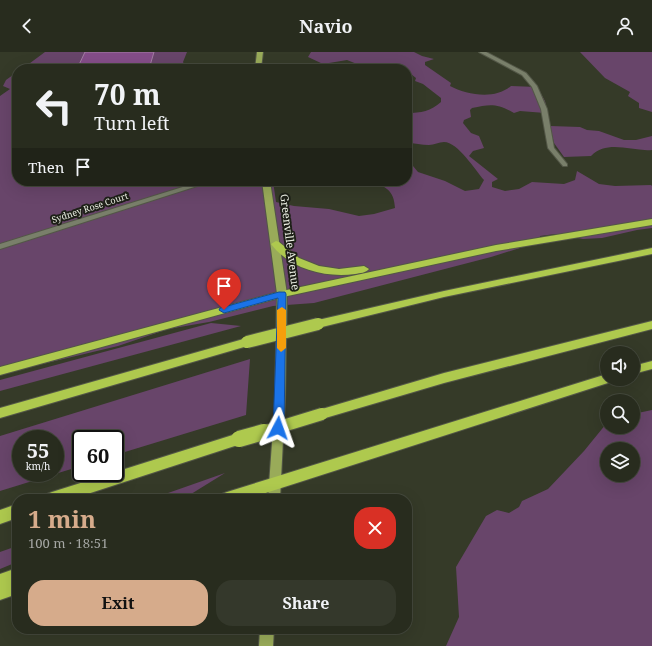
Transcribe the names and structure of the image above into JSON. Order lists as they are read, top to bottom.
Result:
{
  "streets": {
    "main road": ["Greenville Avenue"],
    "street": ["Sydney Rose Court"]
  },
  "page": {
    "header": "Navio",
    "turn": ["70 m", "Turn left"],
    "then": "Then",
    "speed": "55 km/h",
    "limit": "60",
    "heading": ["1 min", "100 m · 18:51"],
    "buttons": ["Exit", "Share"]
  }
}
